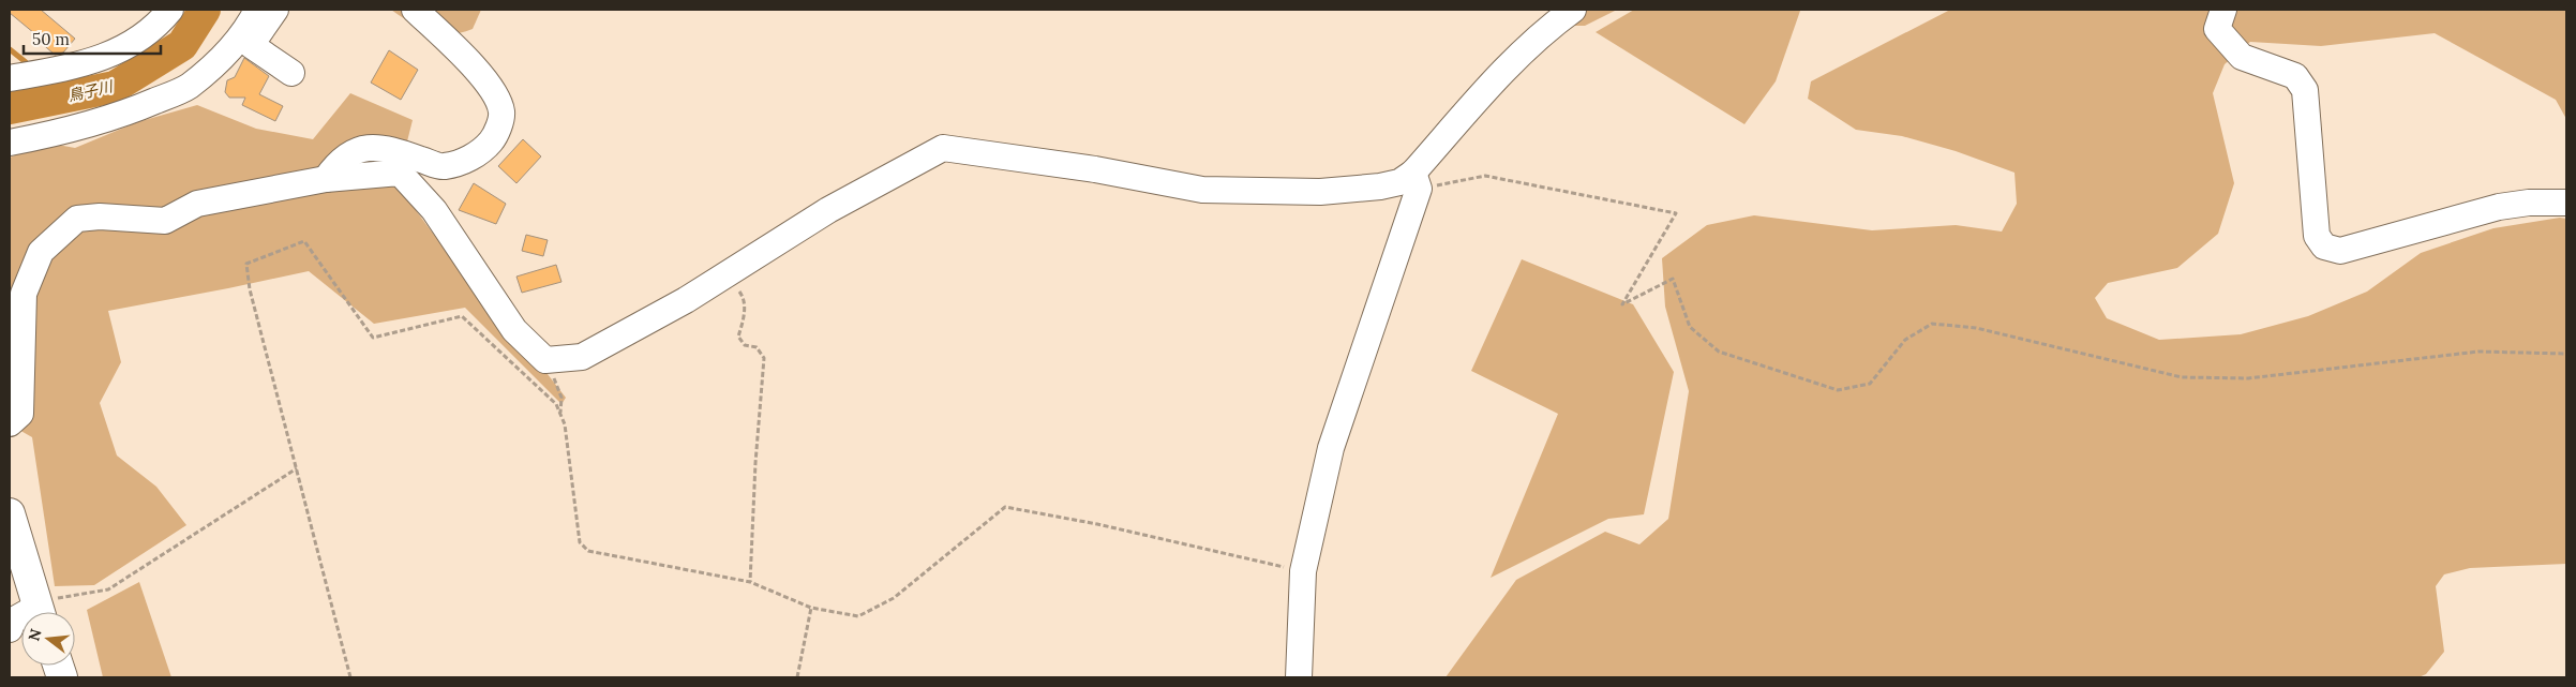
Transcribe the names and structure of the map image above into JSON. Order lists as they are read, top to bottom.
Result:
{
  "water": ["鳥子川"],
  "scale_bar": "50 m",
  "north": "left"
}
